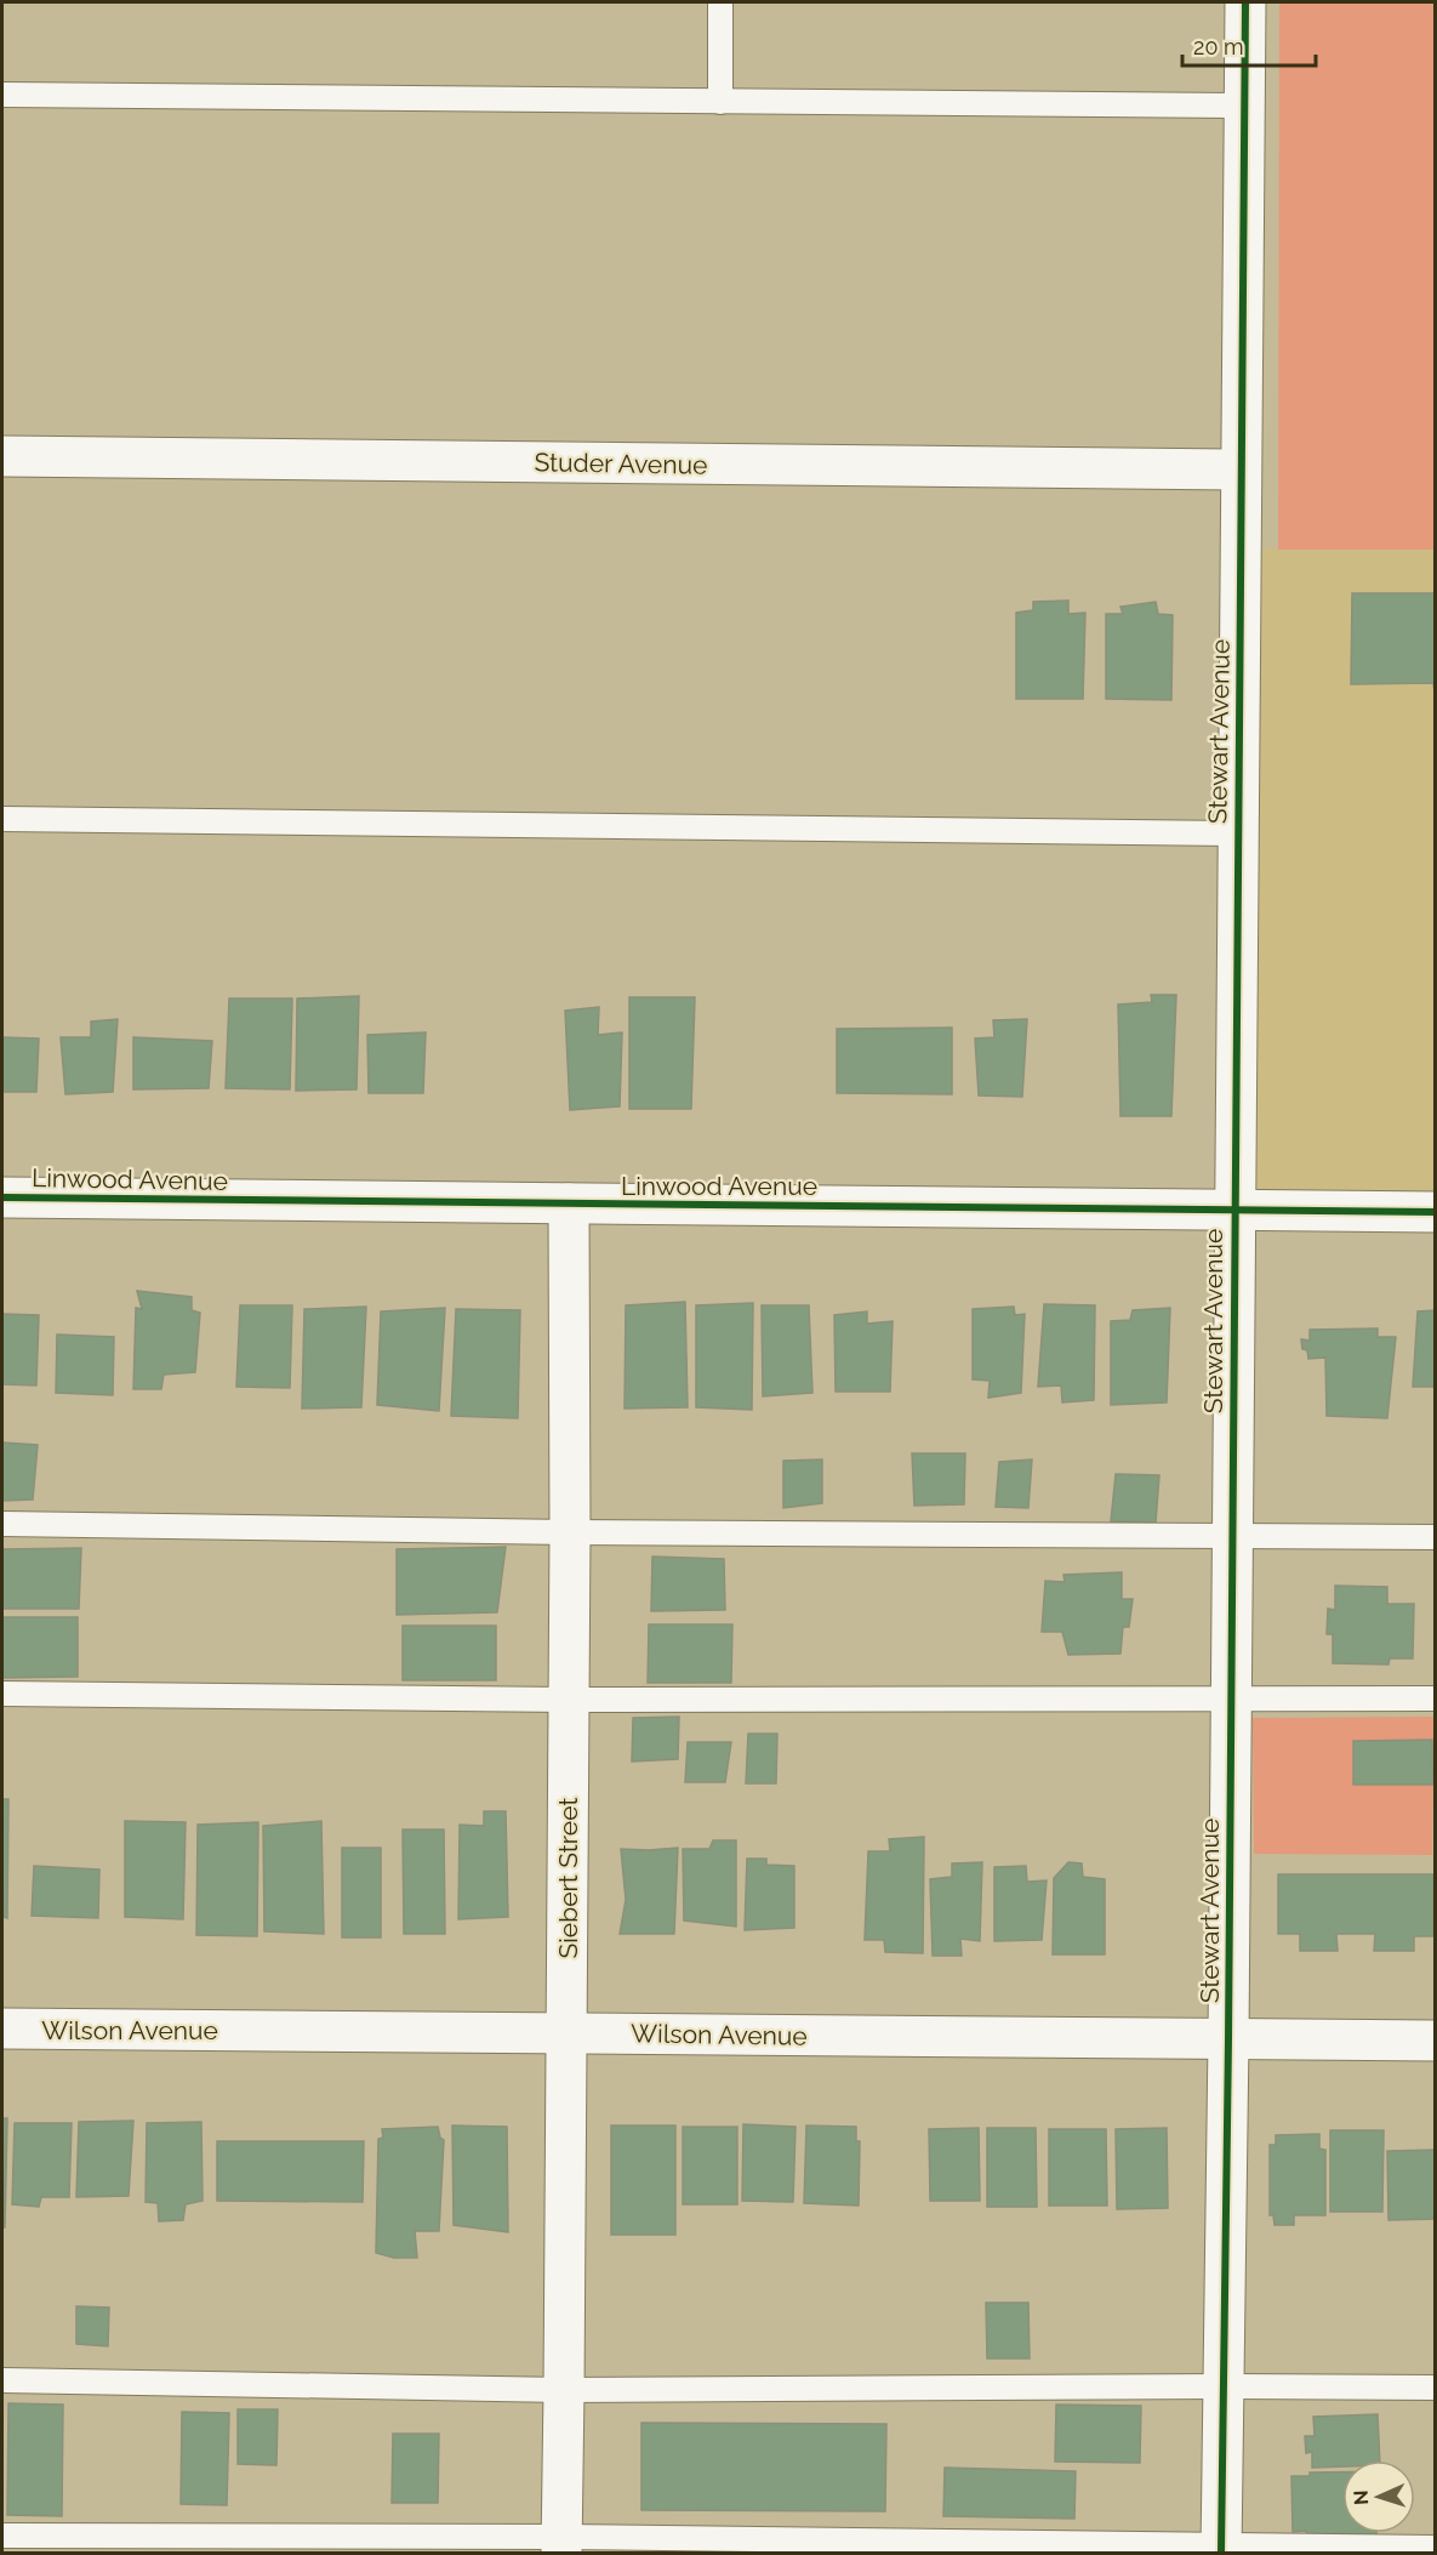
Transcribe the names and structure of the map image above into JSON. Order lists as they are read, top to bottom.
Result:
{
  "streets": {
    "street": [
      "Studer Avenue",
      "Stewart Avenue",
      "Linwood Avenue",
      "Siebert Street",
      "Wilson Avenue"
    ]
  },
  "crossings": [
    ["Studer Avenue", "Stewart Avenue"],
    ["Stewart Avenue", "Linwood Avenue"],
    ["Stewart Avenue", "Wilson Avenue"],
    ["Linwood Avenue", "Siebert Street"],
    ["Siebert Street", "Wilson Avenue"]
  ],
  "scale_bar": "20 m",
  "north": "left"
}
